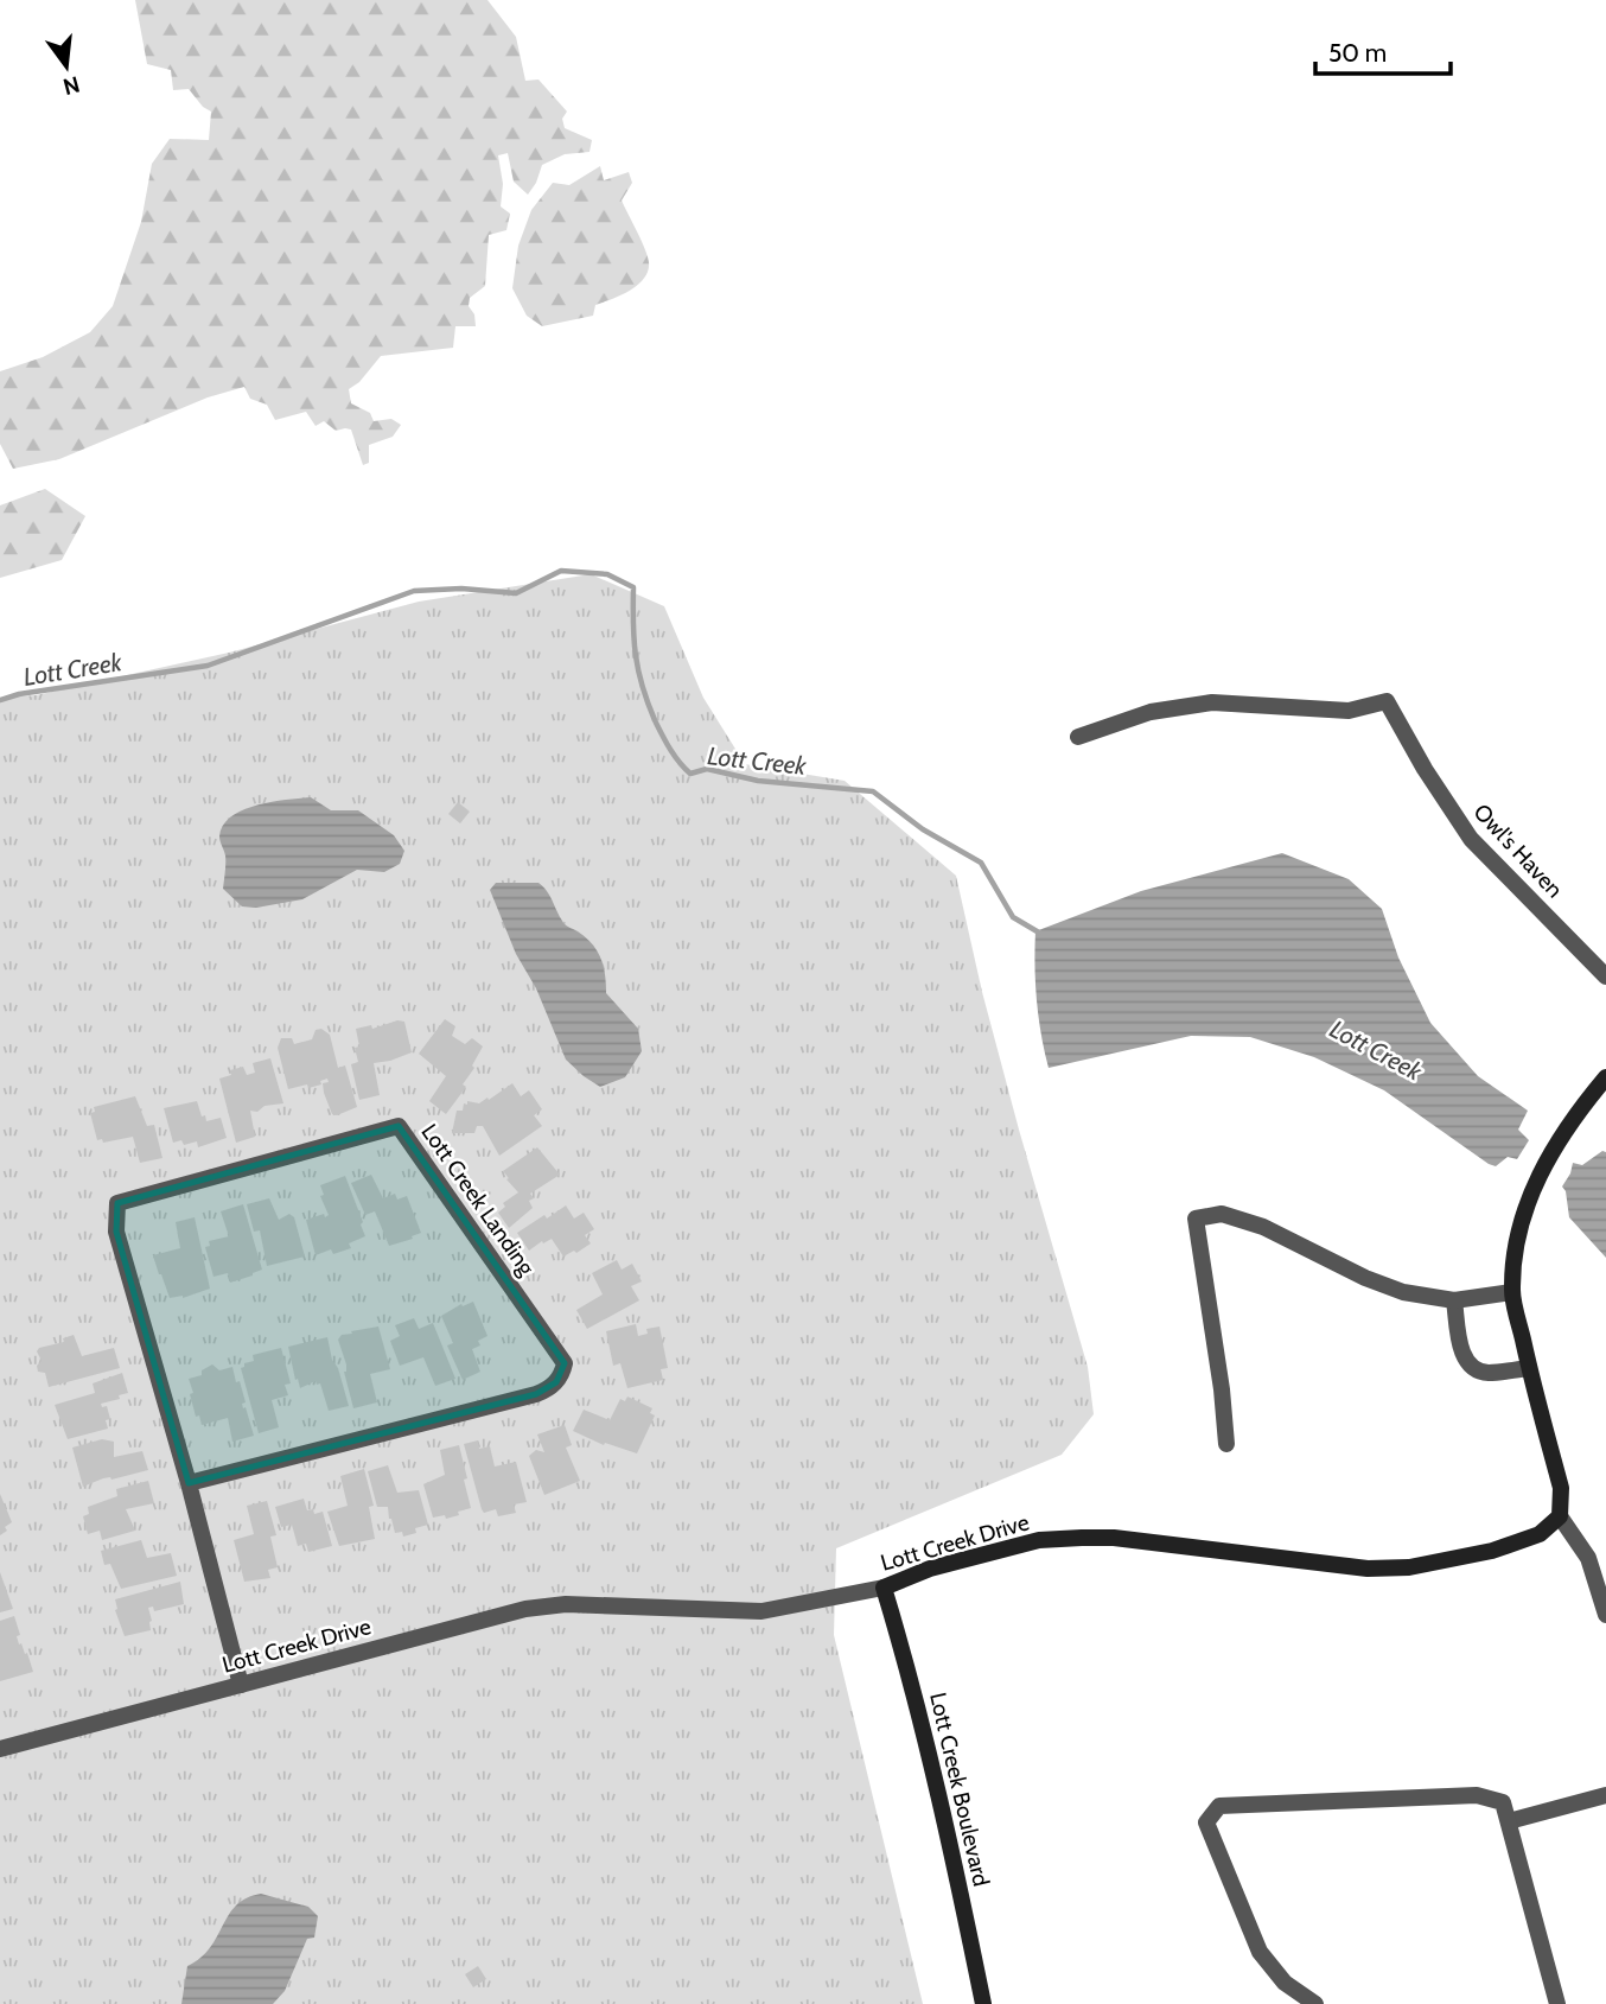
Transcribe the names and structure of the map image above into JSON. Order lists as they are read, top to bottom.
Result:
{
  "streets": {
    "street": [
      "Owl's Haven",
      "Lott Creek Landing",
      "Lott Creek Drive",
      "Lott Creek Boulevard"
    ]
  },
  "crossings": [
    ["Lott Creek Landing", "Lott Creek Drive"],
    ["Lott Creek Drive", "Lott Creek Boulevard"]
  ],
  "water": ["Lott Creek"],
  "scale_bar": "50 m",
  "north": "bottom"
}
